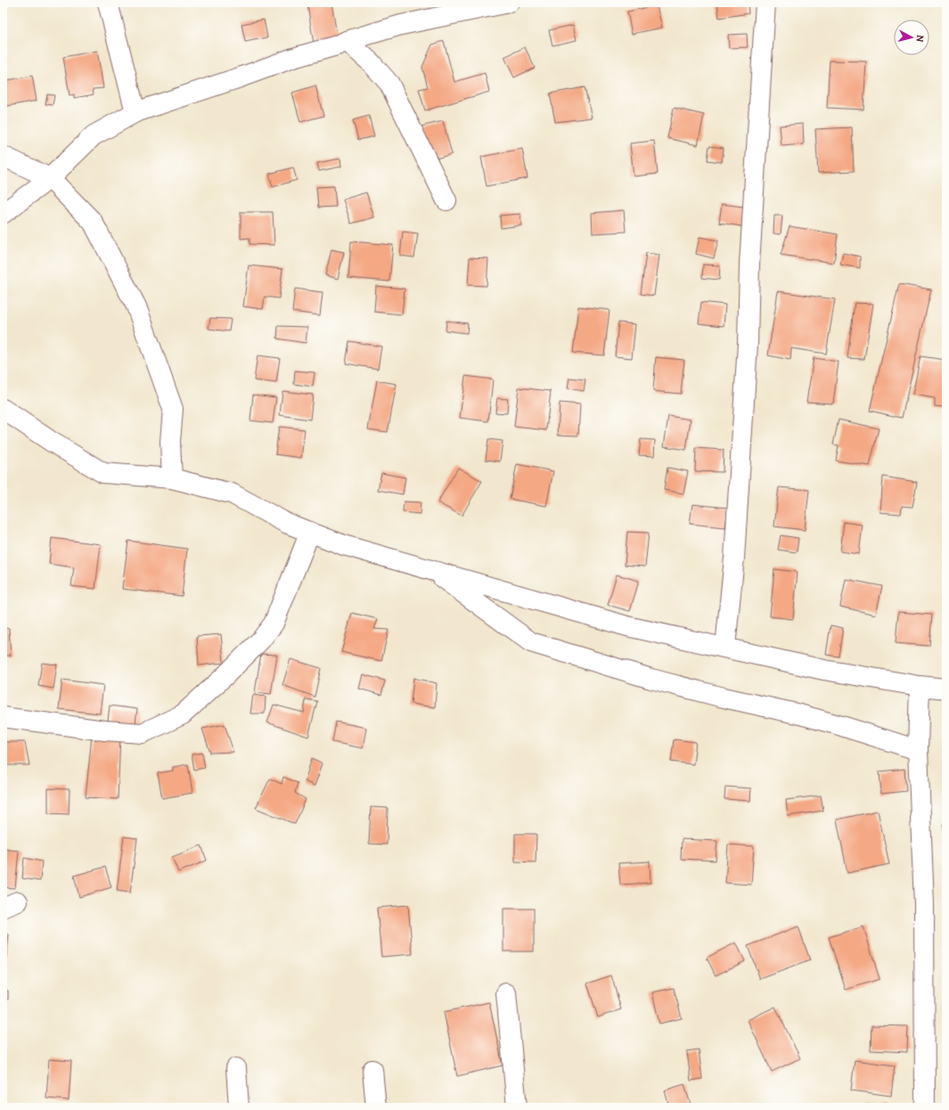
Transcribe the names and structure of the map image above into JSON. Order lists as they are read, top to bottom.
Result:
{
  "north": "right"
}
